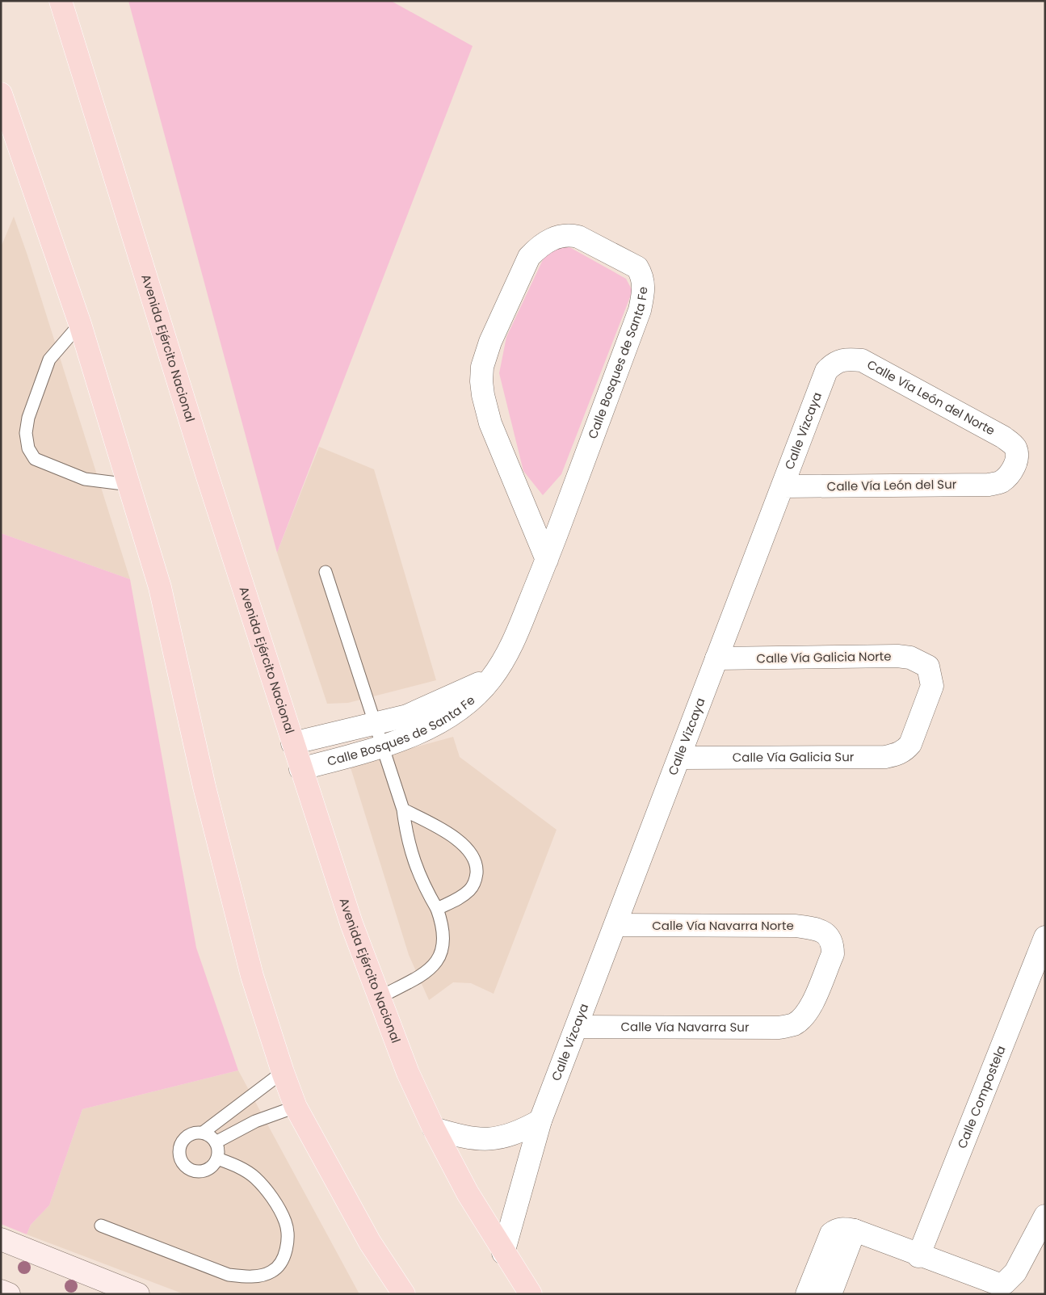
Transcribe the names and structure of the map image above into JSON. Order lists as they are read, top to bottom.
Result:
{
  "streets": {
    "main road": ["Avenida Ejército Nacional"],
    "street": [
      "Calle Bosques de Santa Fe",
      "Calle Vía León del Norte",
      "Calle Vizcaya",
      "Calle Vía León del Sur",
      "Calle Vía Galicia Norte",
      "Calle Vía Galicia Sur",
      "Calle Vía Navarra Norte",
      "Calle Vía Navarra Sur",
      "Calle Compostela"
    ]
  },
  "crossings": [
    ["Avenida Ejército Nacional", "Calle Bosques de Santa Fe"],
    ["Avenida Ejército Nacional", "Calle Vizcaya"],
    ["Calle Vía León del Norte", "Calle Vizcaya"],
    ["Calle Vía León del Norte", "Calle Vía León del Sur"],
    ["Calle Vizcaya", "Calle Vía León del Sur"],
    ["Calle Vizcaya", "Calle Vía Galicia Norte"],
    ["Calle Vizcaya", "Calle Vía Galicia Sur"],
    ["Calle Vizcaya", "Calle Vía Navarra Norte"],
    ["Calle Vizcaya", "Calle Vía Navarra Sur"],
    ["Calle Vía Galicia Norte", "Calle Vía Galicia Sur"],
    ["Calle Vía Navarra Norte", "Calle Vía Navarra Sur"]
  ]
}
